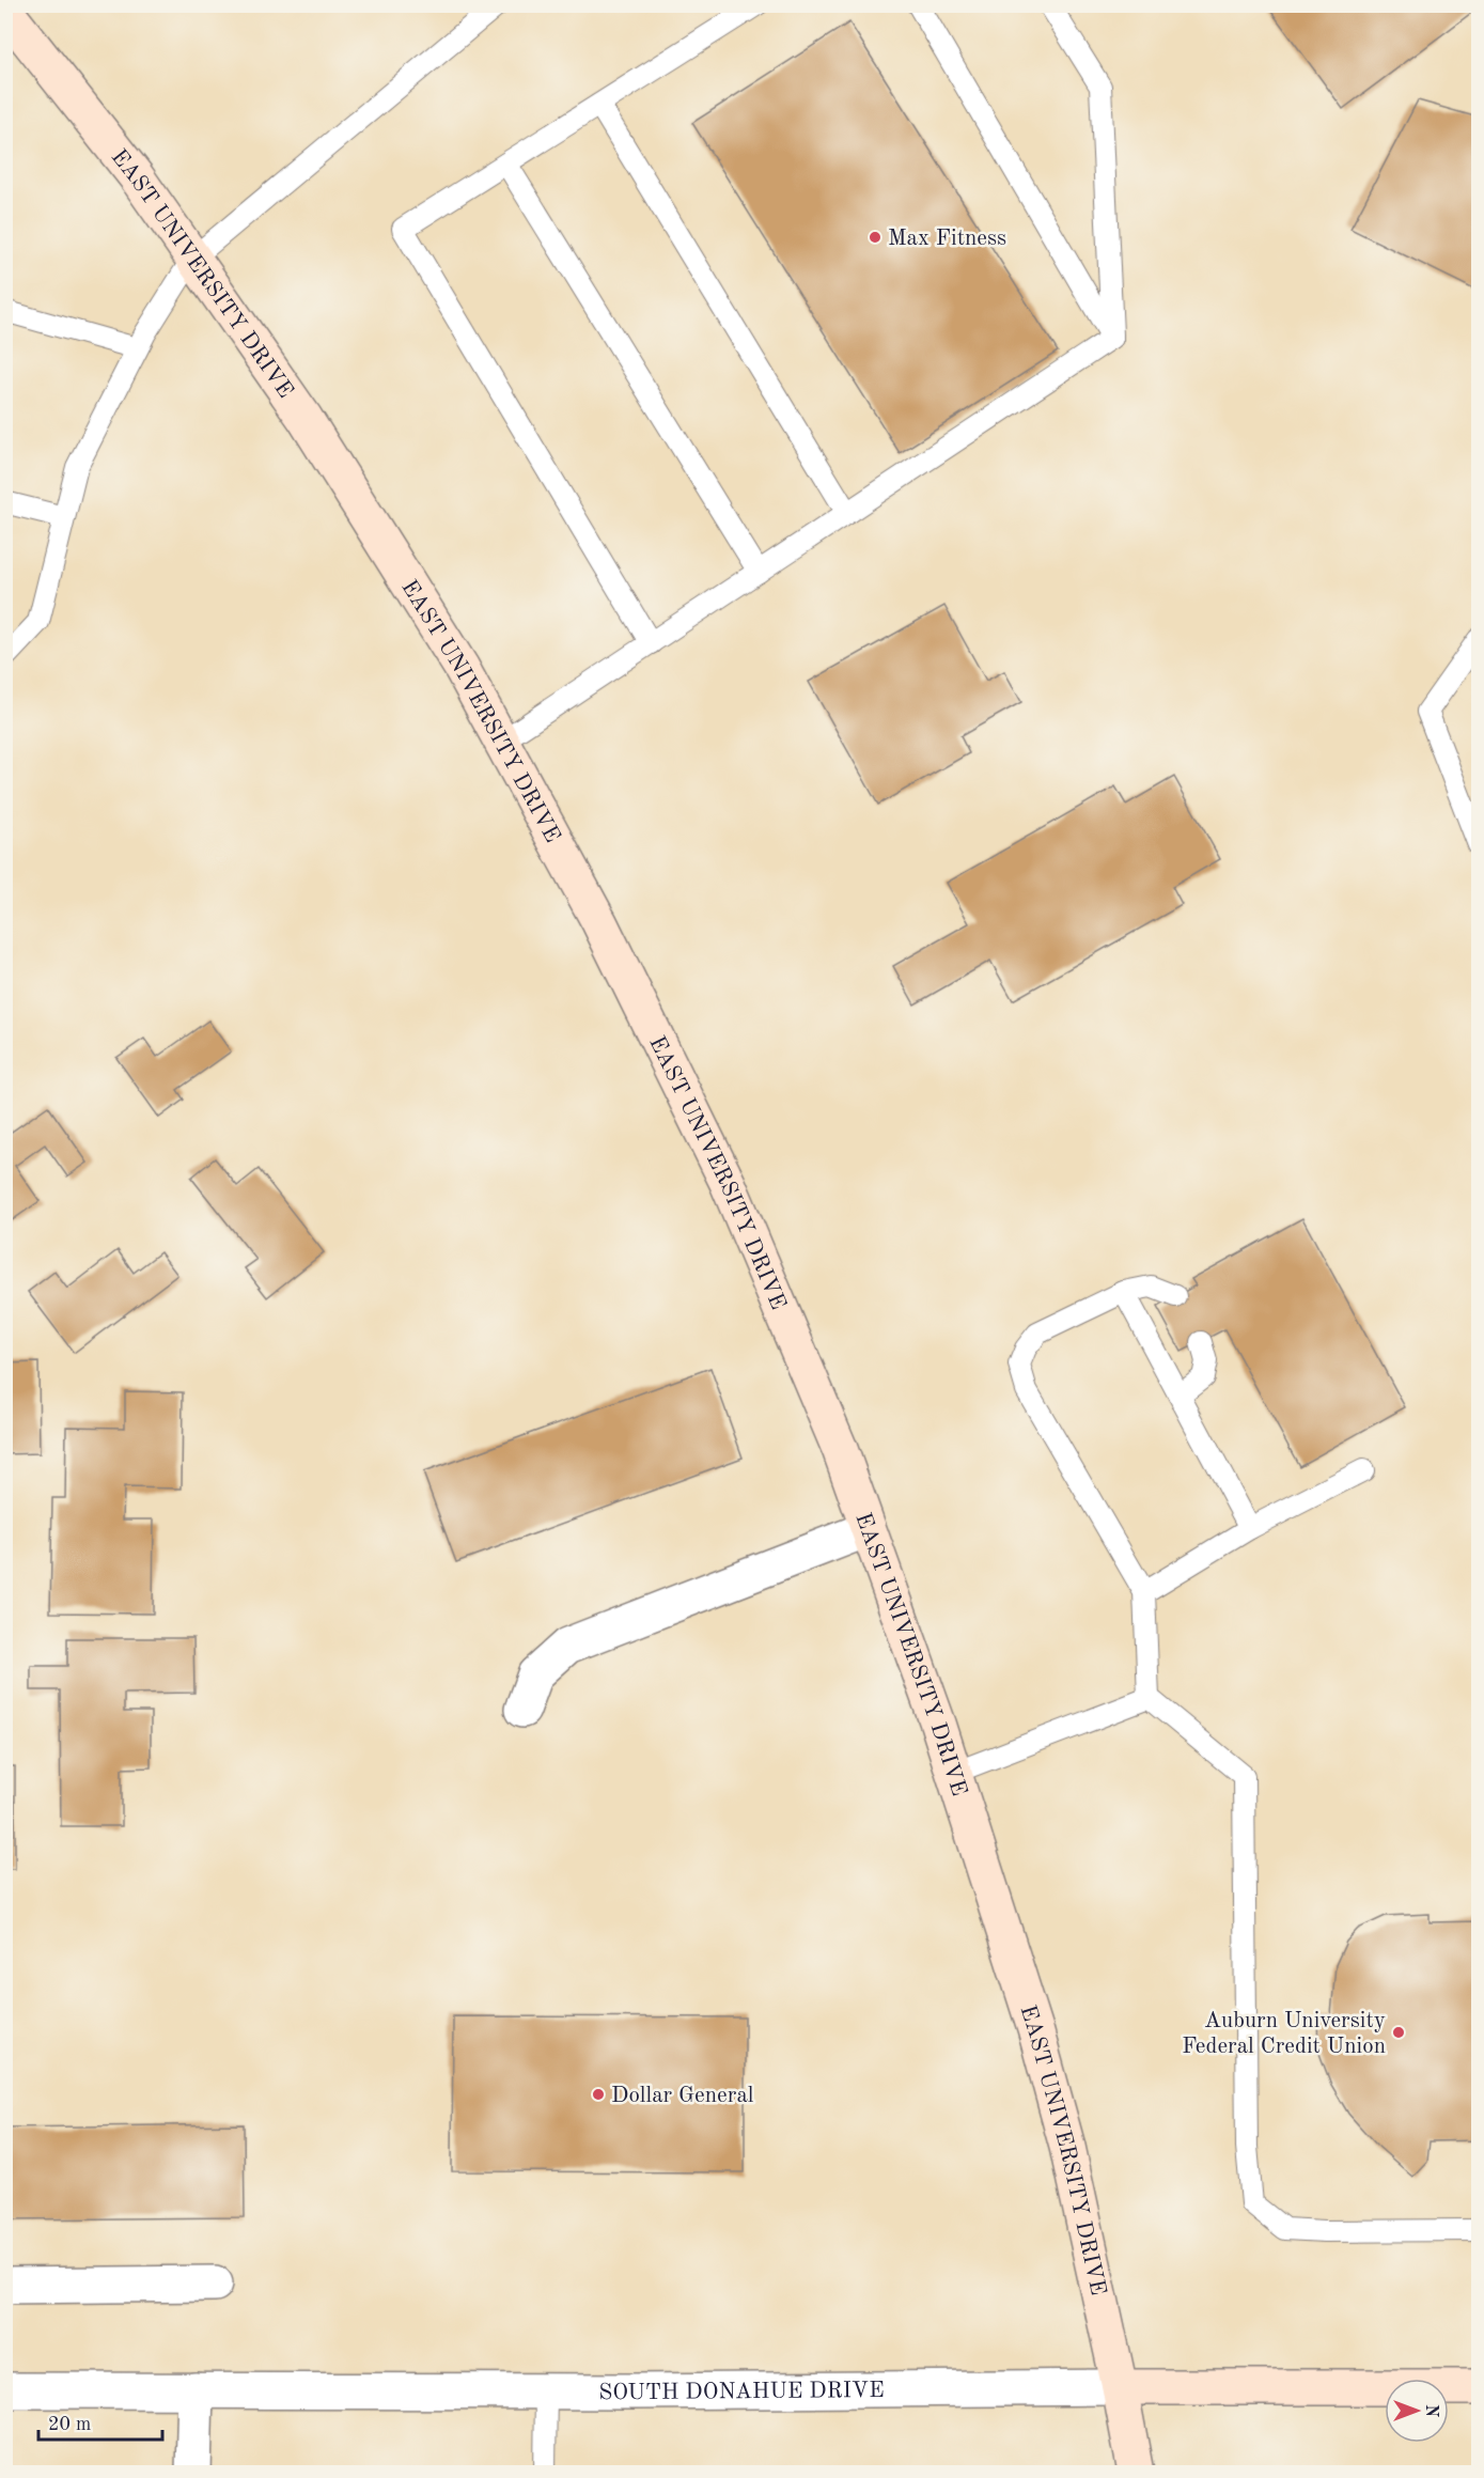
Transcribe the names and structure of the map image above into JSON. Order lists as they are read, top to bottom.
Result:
{
  "streets": {
    "main road": ["EAST UNIVERSITY DRIVE", "SOUTH DONAHUE DRIVE"]
  },
  "crossings": [
    ["EAST UNIVERSITY DRIVE", "SOUTH DONAHUE DRIVE"]
  ],
  "places": ["Max Fitness", "Auburn University Federal Credit Union", "Dollar General"],
  "scale_bar": "20 m",
  "north": "right"
}
